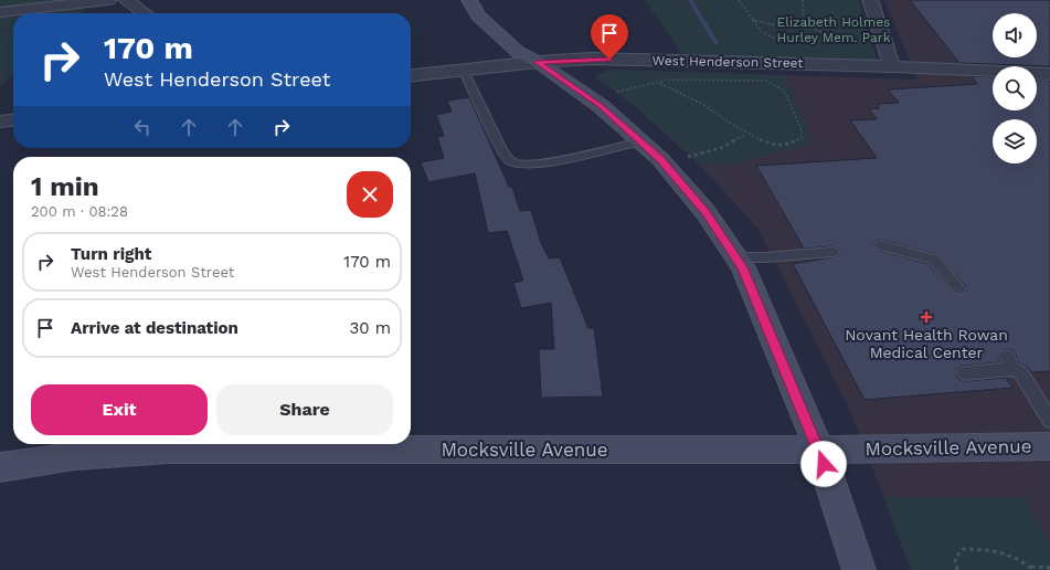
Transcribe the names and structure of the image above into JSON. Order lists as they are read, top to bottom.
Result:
{
  "streets": {
    "street": ["West Henderson Street", "Mocksville Avenue"]
  },
  "parks": ["Elizabeth Holmes Hurley Mem. Park"],
  "places": {
    "health": ["Novant Health Rowan Medical Center"]
  },
  "page": {
    "turn": ["170 m", "West Henderson Street"],
    "heading": ["1 min", "200 m · 08:28"],
    "list": [
      {
        "name": "Turn right",
        "note": "West Henderson Street",
        "value": "170 m"
      },
      {
        "name": "Arrive at destination",
        "value": "30 m"
      }
    ],
    "buttons": ["Exit", "Share"]
  }
}
